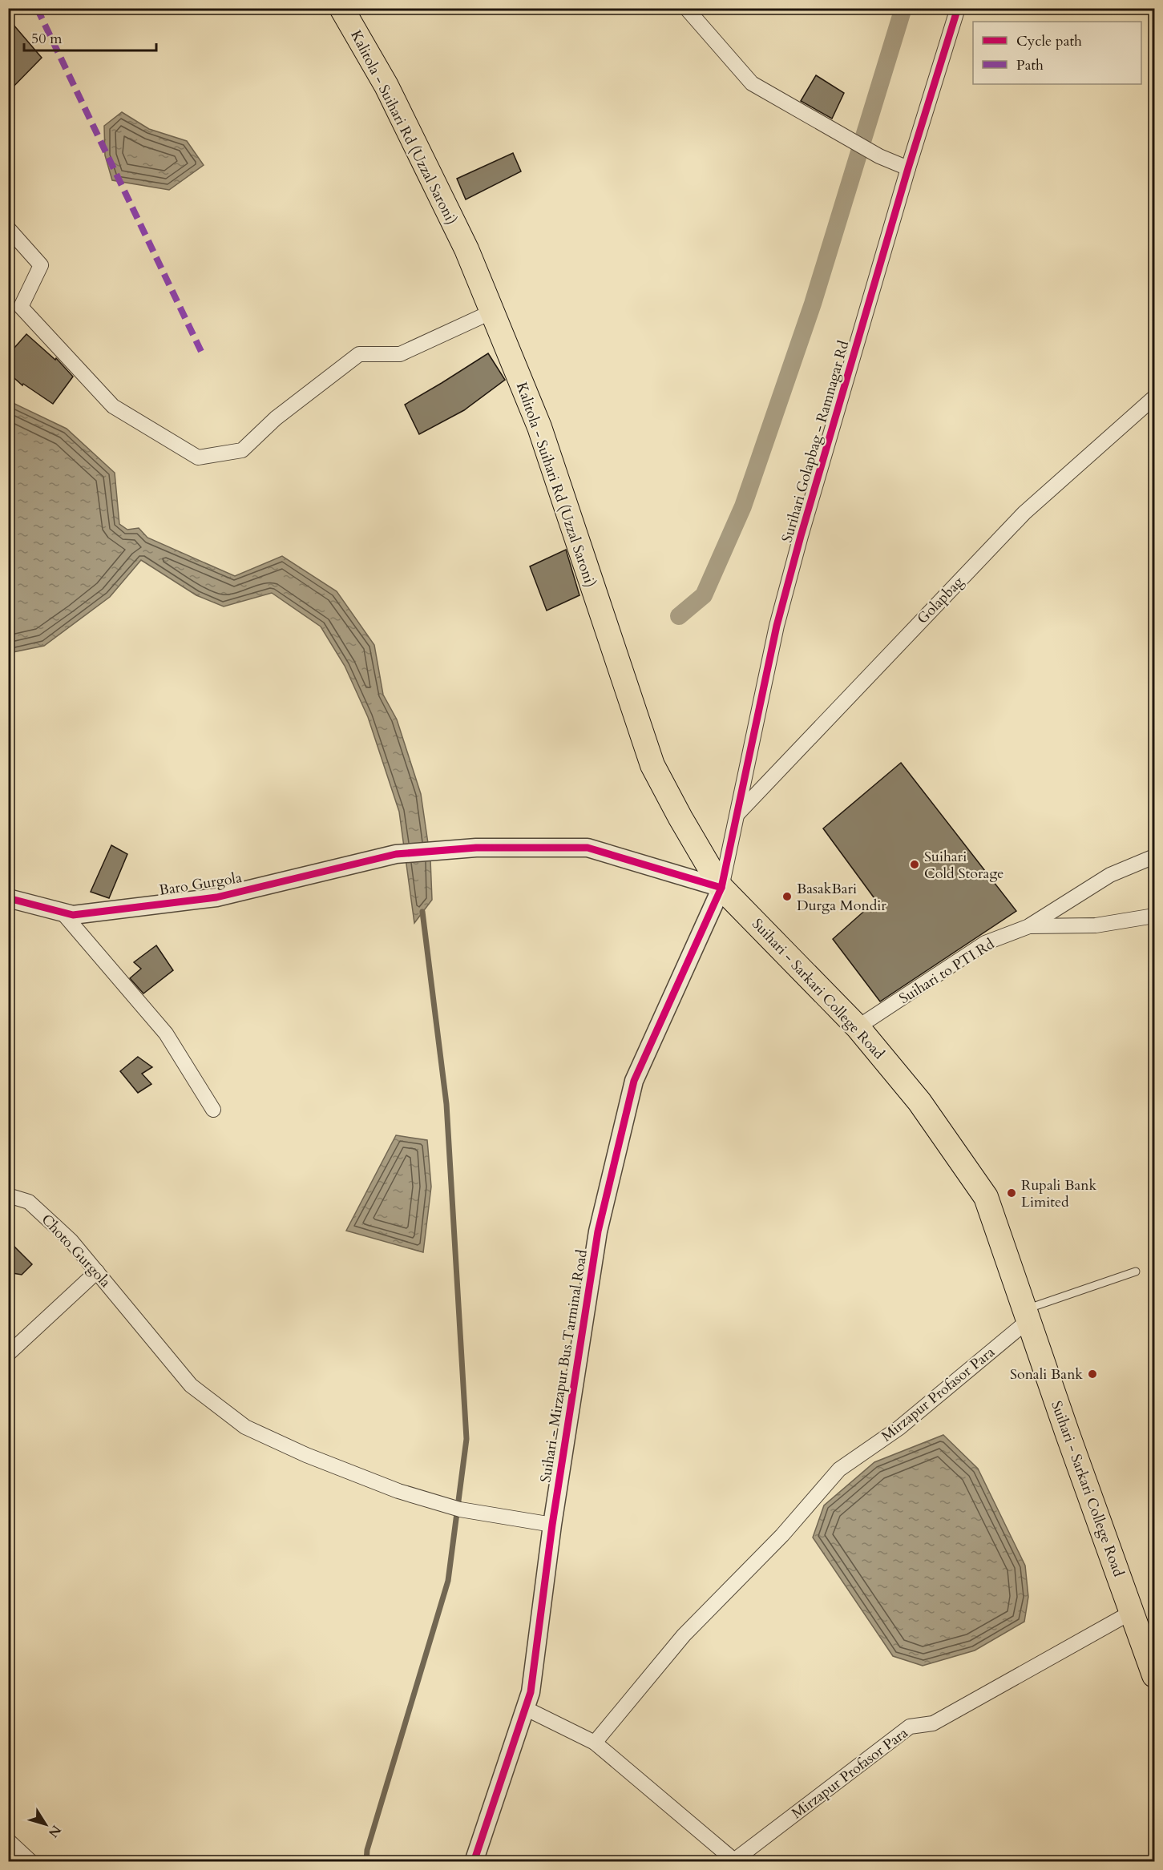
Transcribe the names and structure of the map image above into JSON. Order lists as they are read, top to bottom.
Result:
{
  "streets": {
    "highway": ["Kalitola - Suihari Rd (Uzzal Saroni)", "Suihari - Sarkari College Road"],
    "street": [
      "Surihari Golapbag - Ramnagar Rd",
      "Golapbag",
      "Baro Gurgola",
      "Suihari to PTI Rd",
      "Choto Gurgola",
      "Suihari - Mirzapur Bus Tarminal Road",
      "Mirzapur Profasor Para"
    ]
  },
  "crossings": [
    ["Kalitola - Suihari Rd (Uzzal Saroni)", "Surihari Golapbag - Ramnagar Rd"],
    ["Kalitola - Suihari Rd (Uzzal Saroni)", "Baro Gurgola"],
    ["Kalitola - Suihari Rd (Uzzal Saroni)", "Suihari - Sarkari College Road"],
    ["Kalitola - Suihari Rd (Uzzal Saroni)", "Suihari - Mirzapur Bus Tarminal Road"],
    ["Surihari Golapbag - Ramnagar Rd", "Golapbag"],
    ["Surihari Golapbag - Ramnagar Rd", "Baro Gurgola"],
    ["Surihari Golapbag - Ramnagar Rd", "Suihari - Sarkari College Road"],
    ["Surihari Golapbag - Ramnagar Rd", "Suihari - Mirzapur Bus Tarminal Road"],
    ["Baro Gurgola", "Suihari - Sarkari College Road"],
    ["Baro Gurgola", "Suihari - Mirzapur Bus Tarminal Road"],
    ["Suihari to PTI Rd", "Suihari - Sarkari College Road"],
    ["Suihari - Sarkari College Road", "Suihari - Mirzapur Bus Tarminal Road"],
    ["Suihari - Sarkari College Road", "Mirzapur Profasor Para"],
    ["Choto Gurgola", "Suihari - Mirzapur Bus Tarminal Road"],
    ["Suihari - Mirzapur Bus Tarminal Road", "Mirzapur Profasor Para"]
  ],
  "places": [
    "Suihari Cold Storage",
    "BasakBari Durga Mondir",
    "Rupali Bank Limited",
    "Sonali Bank"
  ],
  "legend": ["Cycle path", "Path"],
  "scale_bar": "50 m",
  "north": "bottom right"
}
